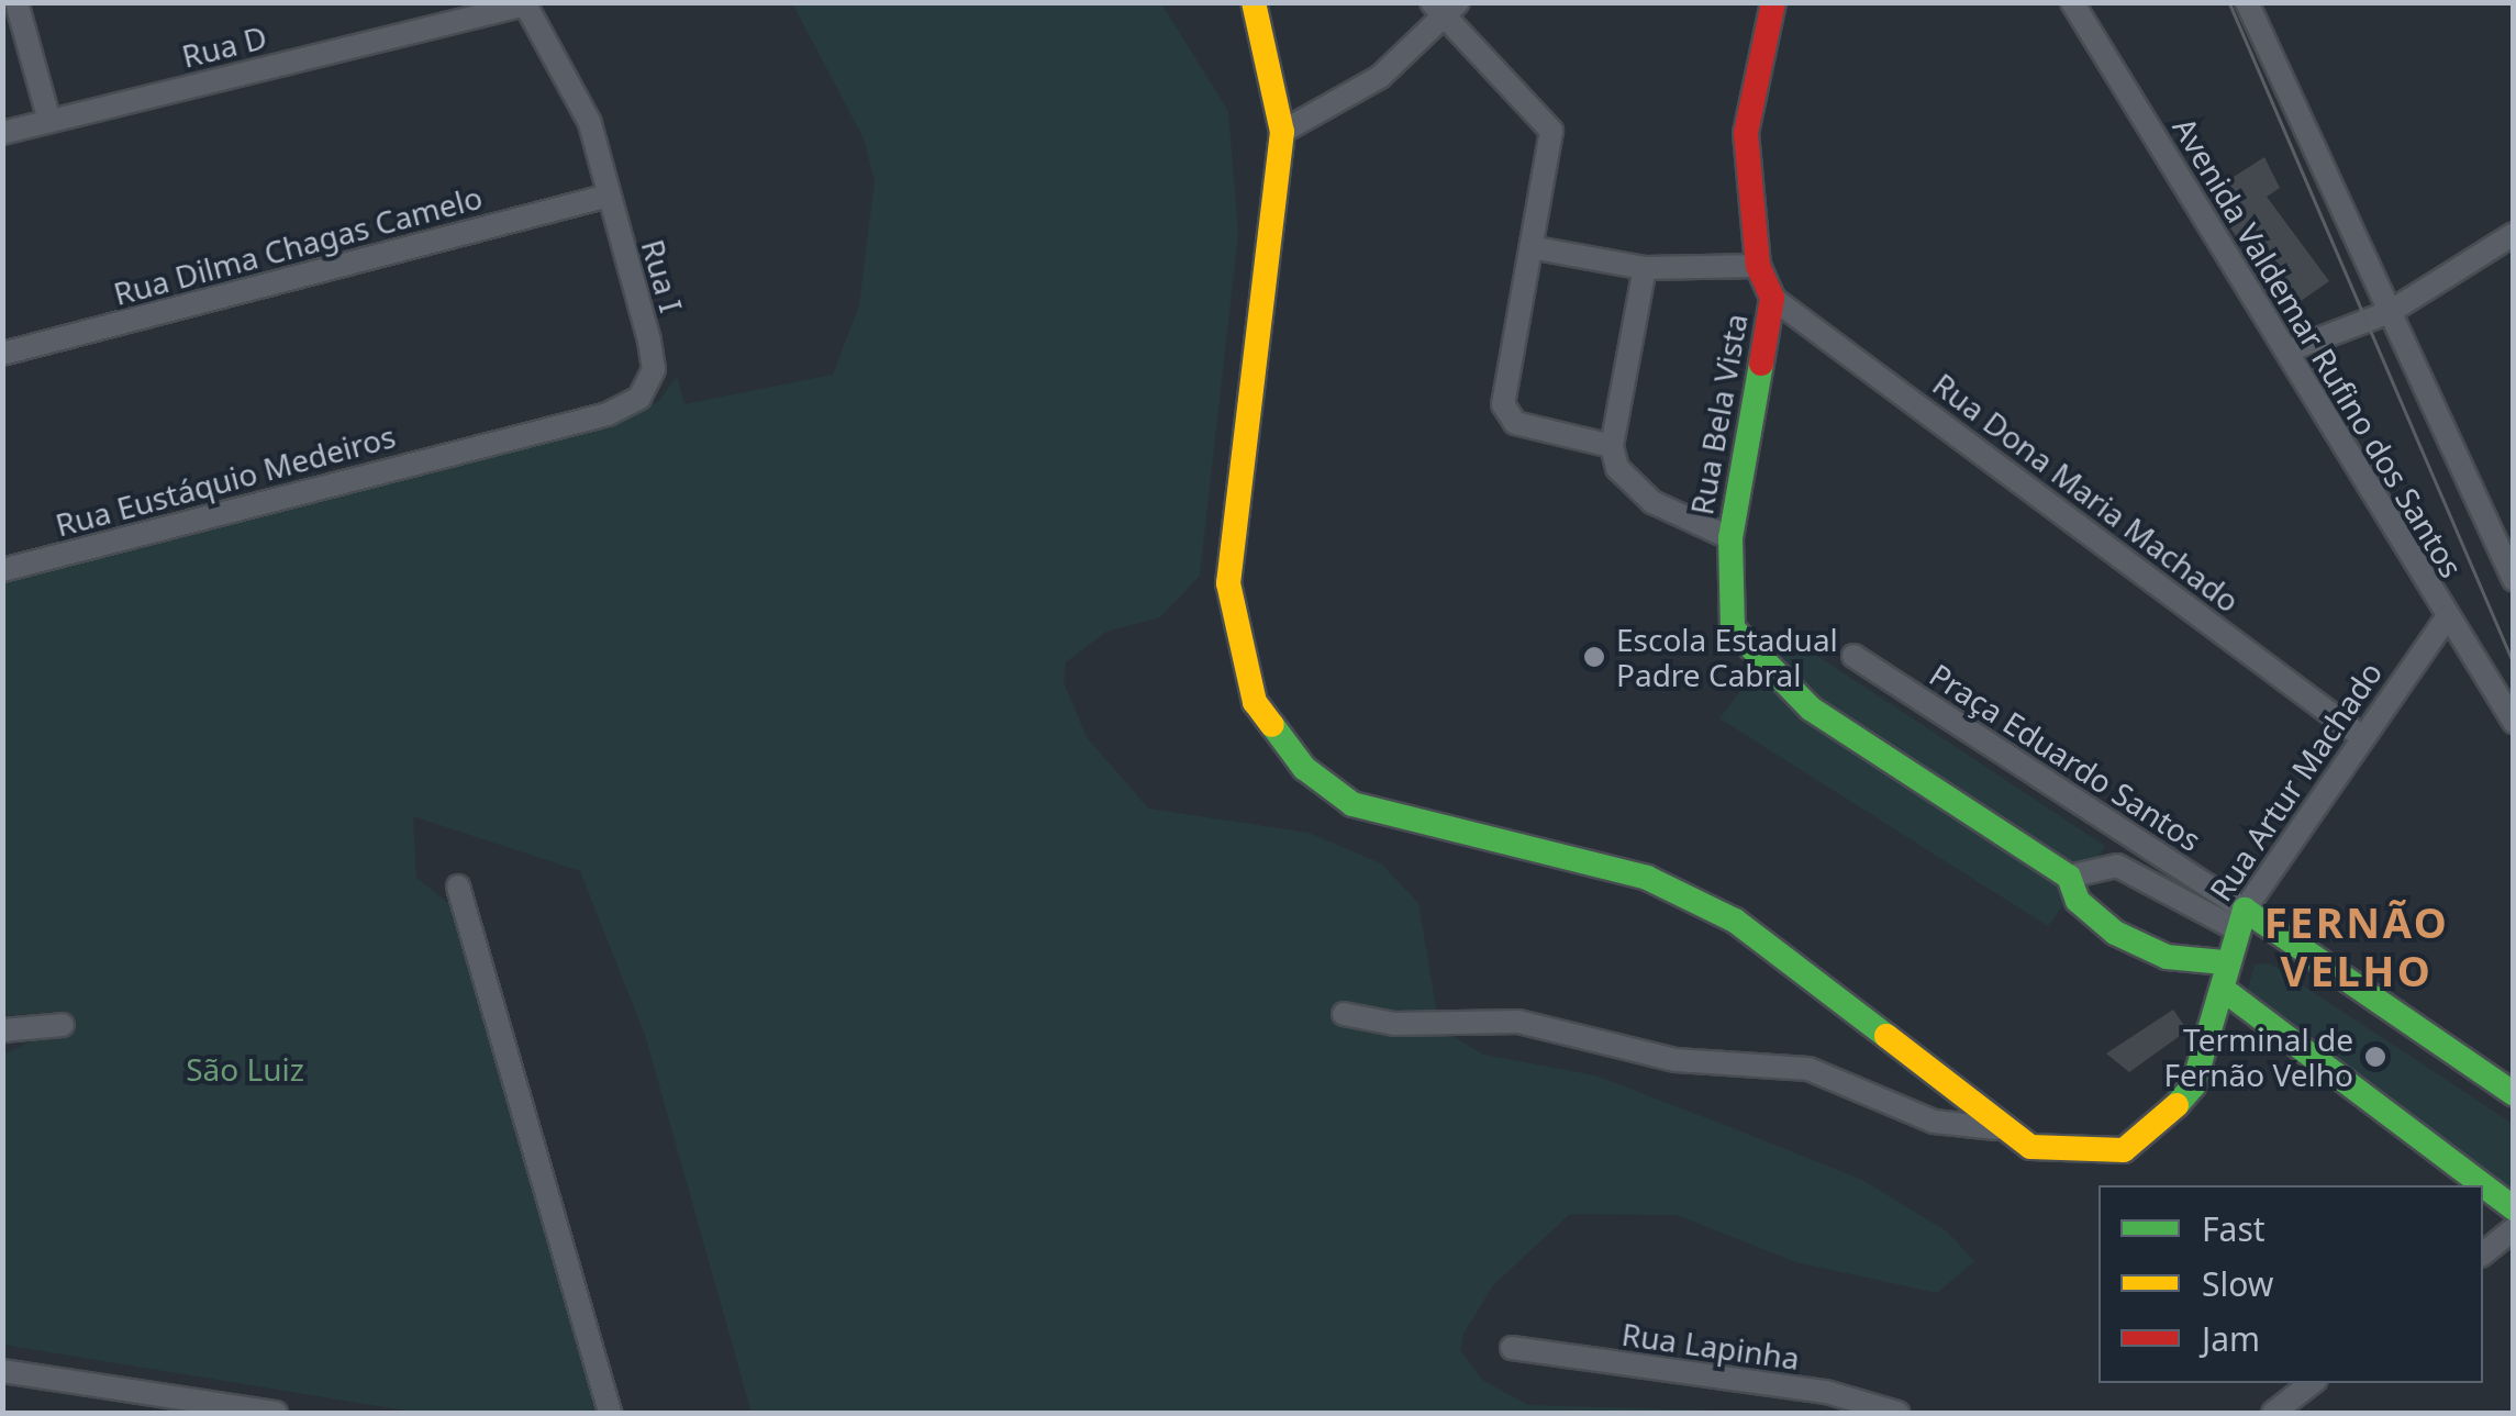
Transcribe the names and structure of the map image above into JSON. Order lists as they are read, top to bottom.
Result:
{
  "streets": {
    "street": [
      "Rua D",
      "Rua Dilma Chagas Camelo",
      "Rua I",
      "Avenida Valdemar Rufino dos Santos",
      "Rua Bela Vista",
      "Rua Eustáquio Medeiros",
      "Rua Dona Maria Machado",
      "Praça Eduardo Santos",
      "Rua Artur Machado",
      "Rua Lapinha"
    ]
  },
  "crossings": [
    ["Rua D", "Rua I"],
    ["Rua Dilma Chagas Camelo", "Rua I"],
    ["Rua I", "Rua Eustáquio Medeiros"],
    ["Avenida Valdemar Rufino dos Santos", "Rua Artur Machado"],
    ["Rua Bela Vista", "Rua Dona Maria Machado"],
    ["Rua Dona Maria Machado", "Rua Artur Machado"],
    ["Praça Eduardo Santos", "Rua Artur Machado"]
  ],
  "districts": ["FERNÃO VELHO"],
  "parks": ["São Luiz"],
  "places": ["Escola Estadual Padre Cabral", "Terminal de Fernão Velho"],
  "legend": ["Fast", "Slow", "Jam"]
}
